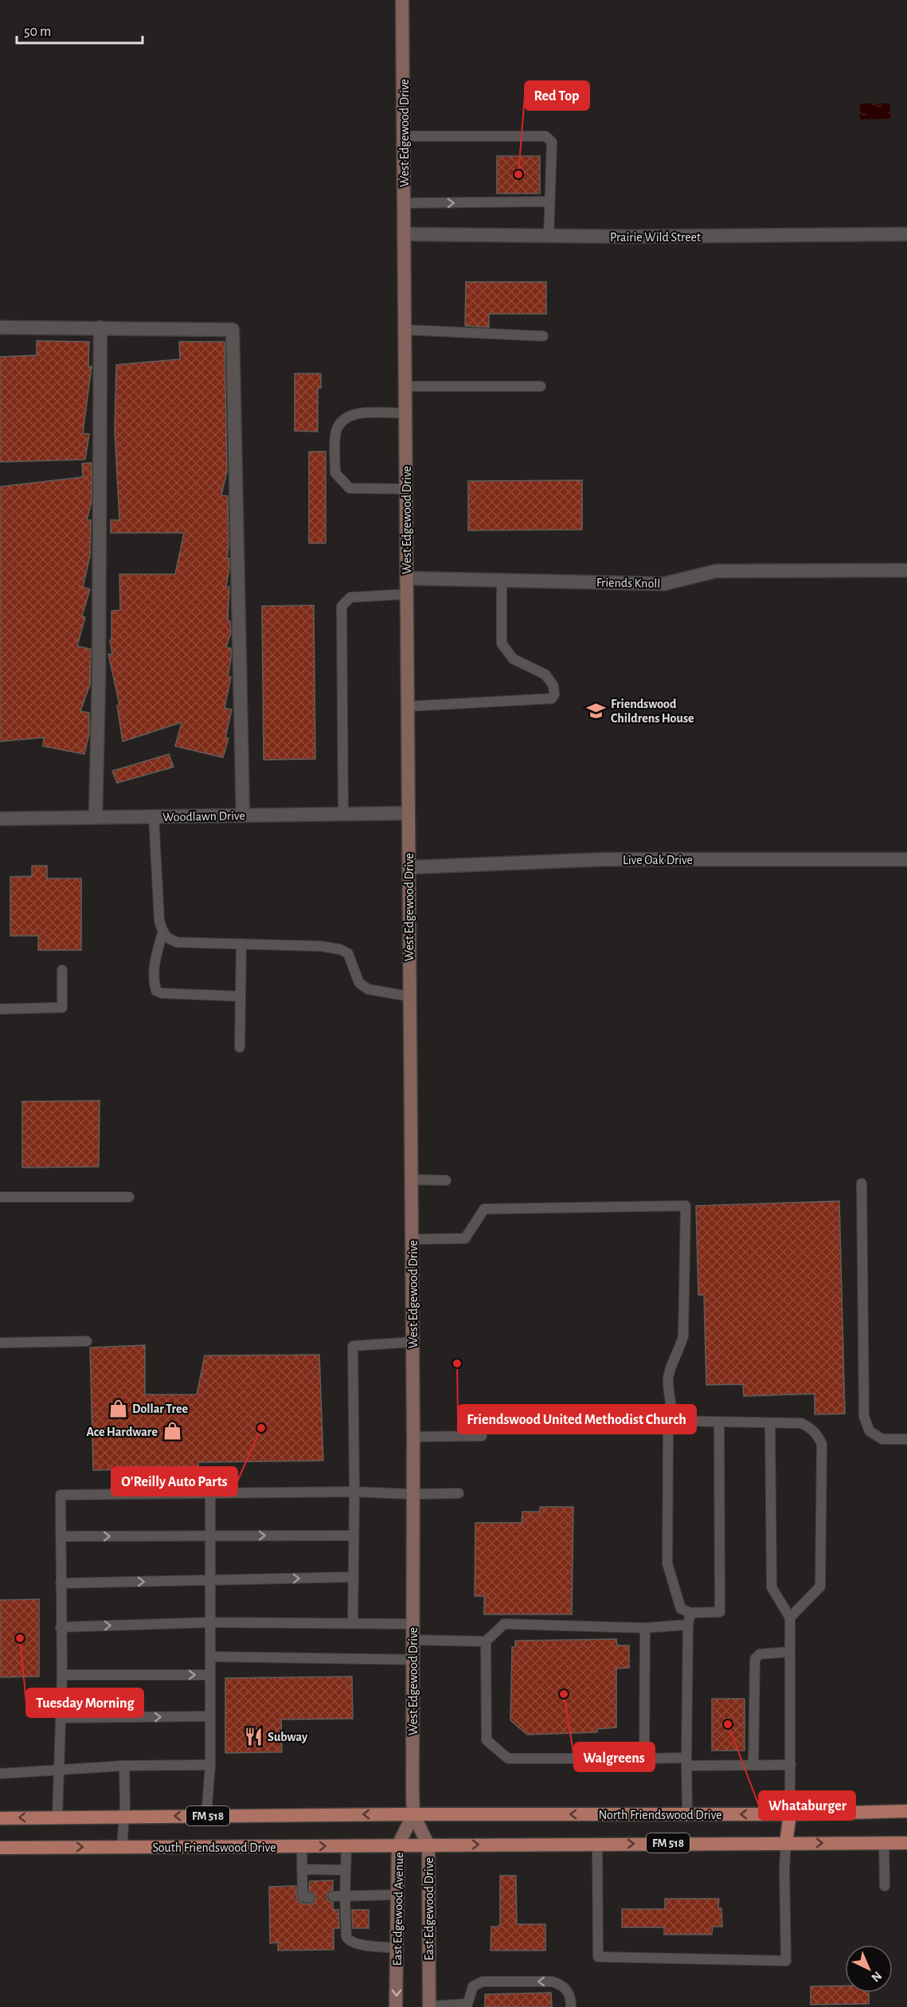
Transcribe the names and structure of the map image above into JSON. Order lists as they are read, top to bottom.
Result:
{
  "streets": {
    "main road": [
      "West Edgewood Drive",
      "North Friendswood Drive",
      "FM 518",
      "South Friendswood Drive",
      "East Edgewood Avenue",
      "East Edgewood Drive"
    ],
    "street": [
      "Prairie Wild Street",
      "Friends Knoll",
      "Woodlawn Drive",
      "Live Oak Drive"
    ]
  },
  "crossings": [
    ["West Edgewood Drive", "Prairie Wild Street"],
    ["West Edgewood Drive", "Friends Knoll"],
    ["West Edgewood Drive", "Woodlawn Drive"],
    ["West Edgewood Drive", "Live Oak Drive"],
    ["West Edgewood Drive", "North Friendswood Drive"],
    ["West Edgewood Drive", "FM 518"],
    ["West Edgewood Drive", "East Edgewood Avenue"],
    ["West Edgewood Drive", "East Edgewood Drive"],
    ["North Friendswood Drive", "FM 518"],
    ["North Friendswood Drive", "East Edgewood Avenue"],
    ["North Friendswood Drive", "East Edgewood Drive"],
    ["FM 518", "South Friendswood Drive"],
    ["FM 518", "East Edgewood Avenue"],
    ["FM 518", "East Edgewood Drive"],
    ["South Friendswood Drive", "East Edgewood Avenue"],
    ["South Friendswood Drive", "East Edgewood Drive"],
    ["East Edgewood Avenue", "East Edgewood Drive"]
  ],
  "places": {
    "other": [
      "Red Top",
      "Friendswood United Methodist Church",
      "O'Reilly Auto Parts",
      "Tuesday Morning",
      "Walgreens",
      "Whataburger"
    ],
    "school or university": ["Friendswood Childrens House"],
    "shop": ["Dollar Tree", "Ace Hardware"],
    "restaurant": ["Subway"]
  },
  "scale_bar": "50 m",
  "north": "bottom right"
}
